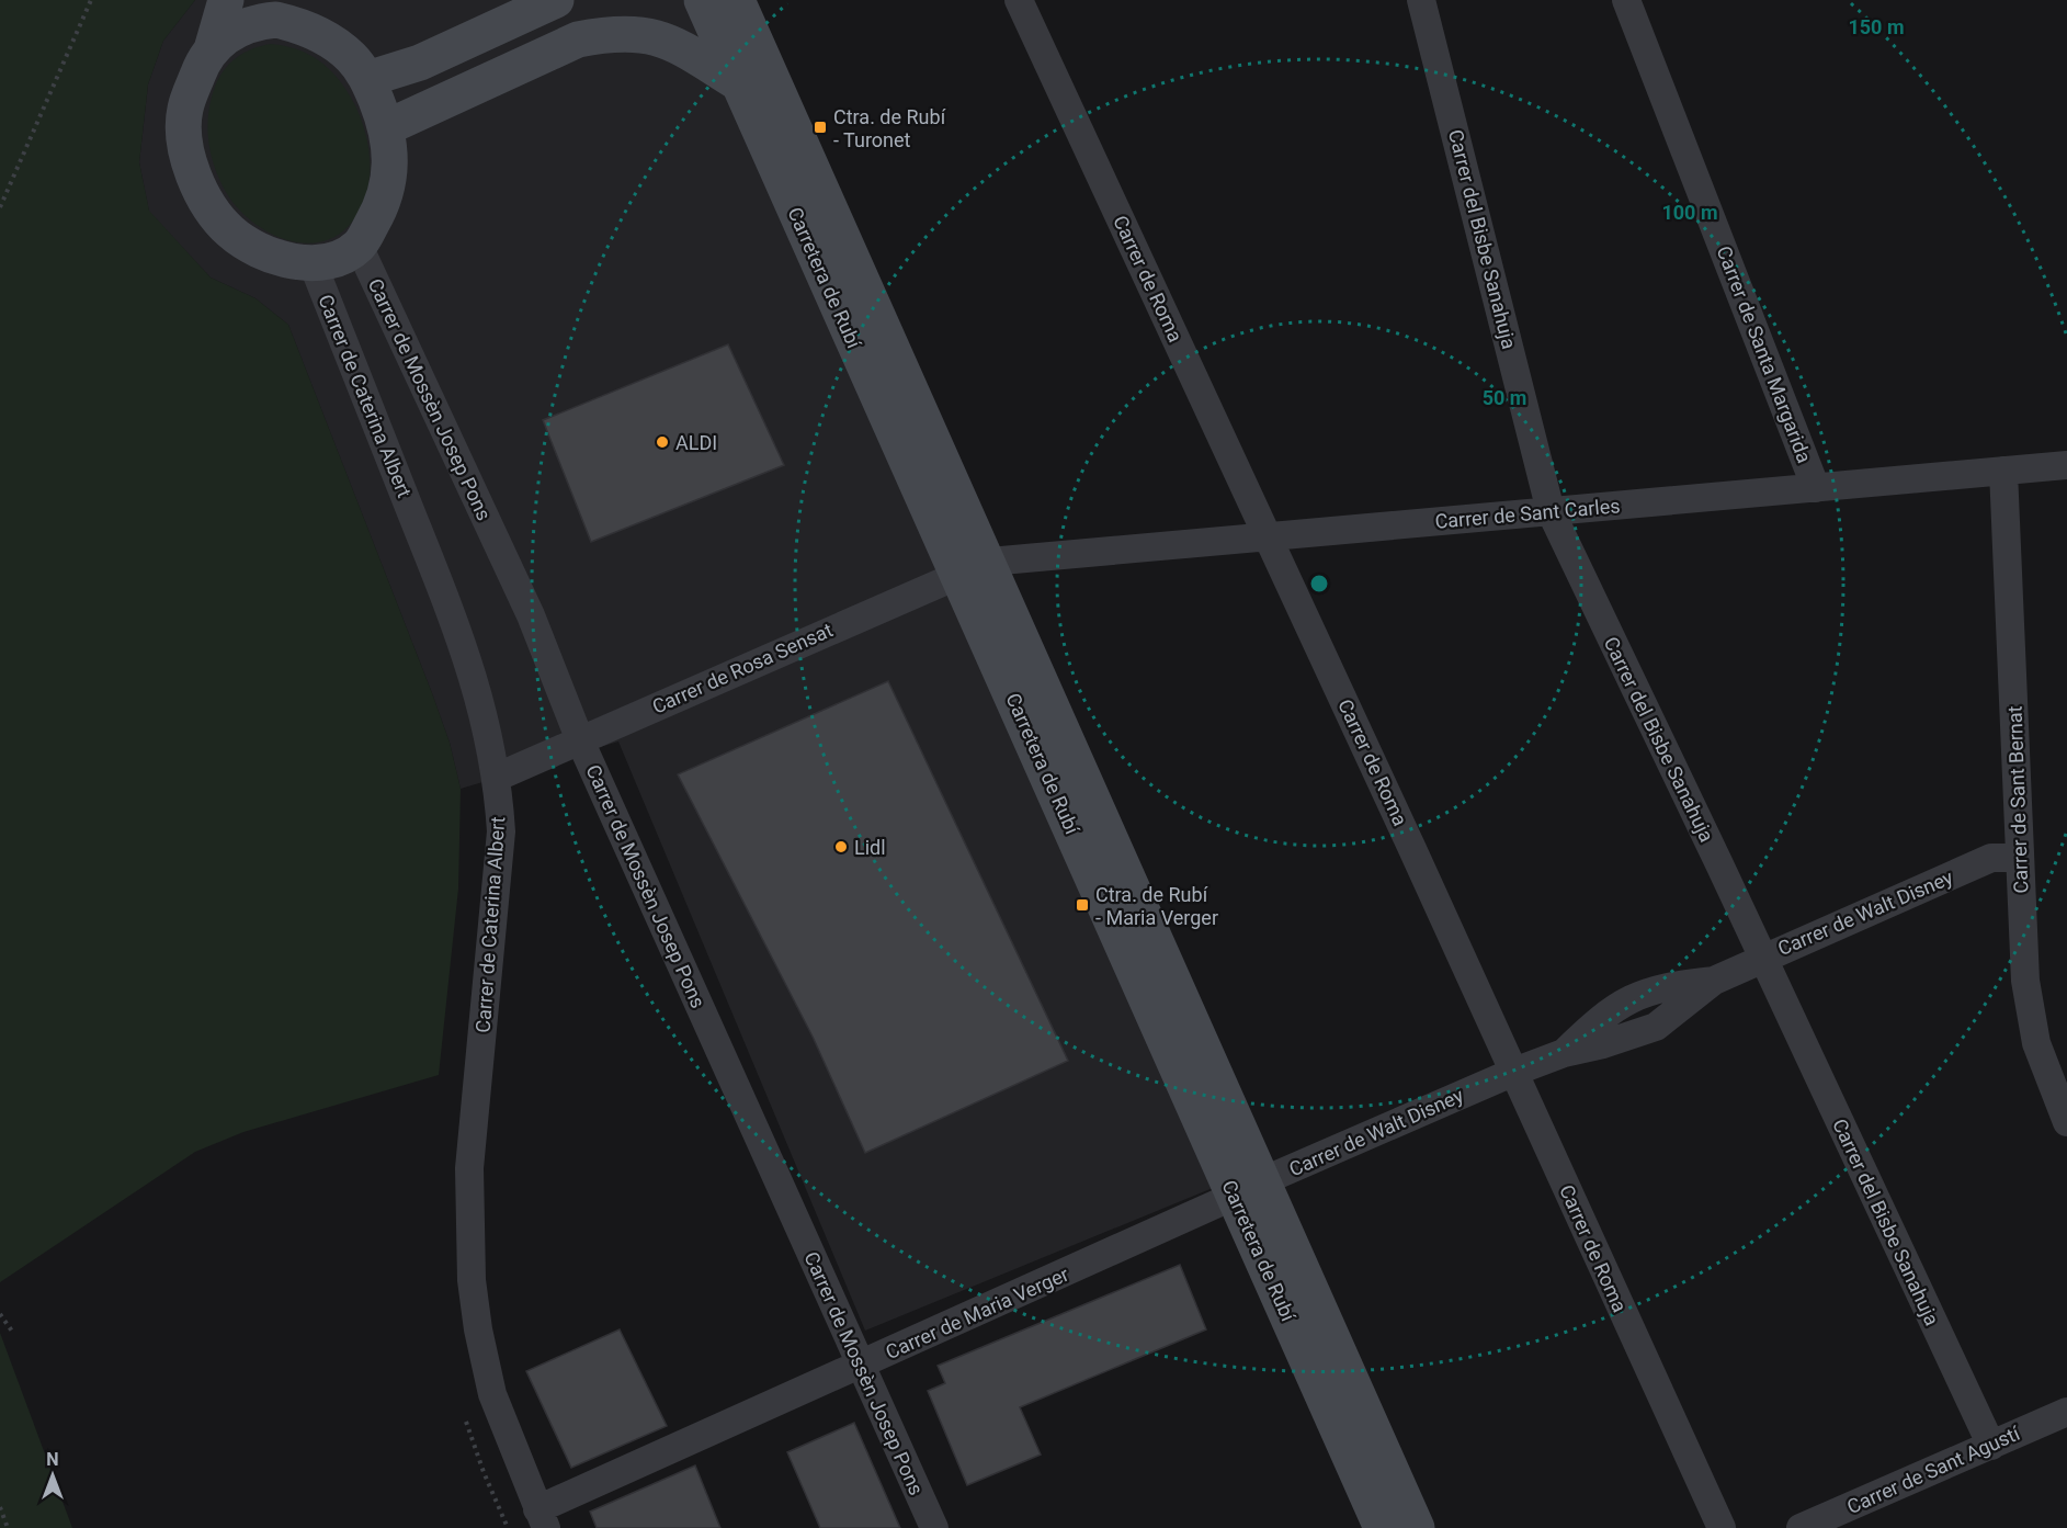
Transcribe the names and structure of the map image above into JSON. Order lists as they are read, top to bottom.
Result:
{
  "streets": {
    "main road": ["Carretera de Rubí"],
    "street": [
      "Carrer del Bisbe Sanahuja",
      "Carrer de Roma",
      "Carrer de Santa Margarida",
      "Carrer de Caterina Albert",
      "Carrer de Mossèn Josep Pons",
      "Carrer de Sant Carles",
      "Carrer de Rosa Sensat",
      "Carrer de Sant Bernat",
      "Carrer de Walt Disney",
      "Carrer de Maria Verger",
      "Carrer de Sant Agustí"
    ]
  },
  "crossings": [
    ["Carrer del Bisbe Sanahuja", "Carrer de Sant Carles"],
    ["Carrer del Bisbe Sanahuja", "Carrer de Walt Disney"],
    ["Carrer del Bisbe Sanahuja", "Carrer de Sant Agustí"],
    ["Carretera de Rubí", "Carrer de Sant Carles"],
    ["Carretera de Rubí", "Carrer de Rosa Sensat"],
    ["Carretera de Rubí", "Carrer de Walt Disney"],
    ["Carretera de Rubí", "Carrer de Maria Verger"],
    ["Carrer de Roma", "Carrer de Sant Carles"],
    ["Carrer de Roma", "Carrer de Walt Disney"],
    ["Carrer de Santa Margarida", "Carrer de Sant Carles"],
    ["Carrer de Caterina Albert", "Carrer de Mossèn Josep Pons"],
    ["Carrer de Caterina Albert", "Carrer de Rosa Sensat"],
    ["Carrer de Caterina Albert", "Carrer de Maria Verger"],
    ["Carrer de Mossèn Josep Pons", "Carrer de Rosa Sensat"],
    ["Carrer de Mossèn Josep Pons", "Carrer de Maria Verger"],
    ["Carrer de Sant Carles", "Carrer de Rosa Sensat"],
    ["Carrer de Sant Carles", "Carrer de Sant Bernat"],
    ["Carrer de Sant Bernat", "Carrer de Walt Disney"],
    ["Carrer de Walt Disney", "Carrer de Maria Verger"]
  ],
  "places": {
    "transit": ["Ctra. de Rubí - Turonet", "Ctra. de Rubí - Maria Verger"],
    "other": ["ALDI", "Lidl"]
  },
  "north": "top",
  "rings": ["150 m", "100 m", "50 m"]
}
